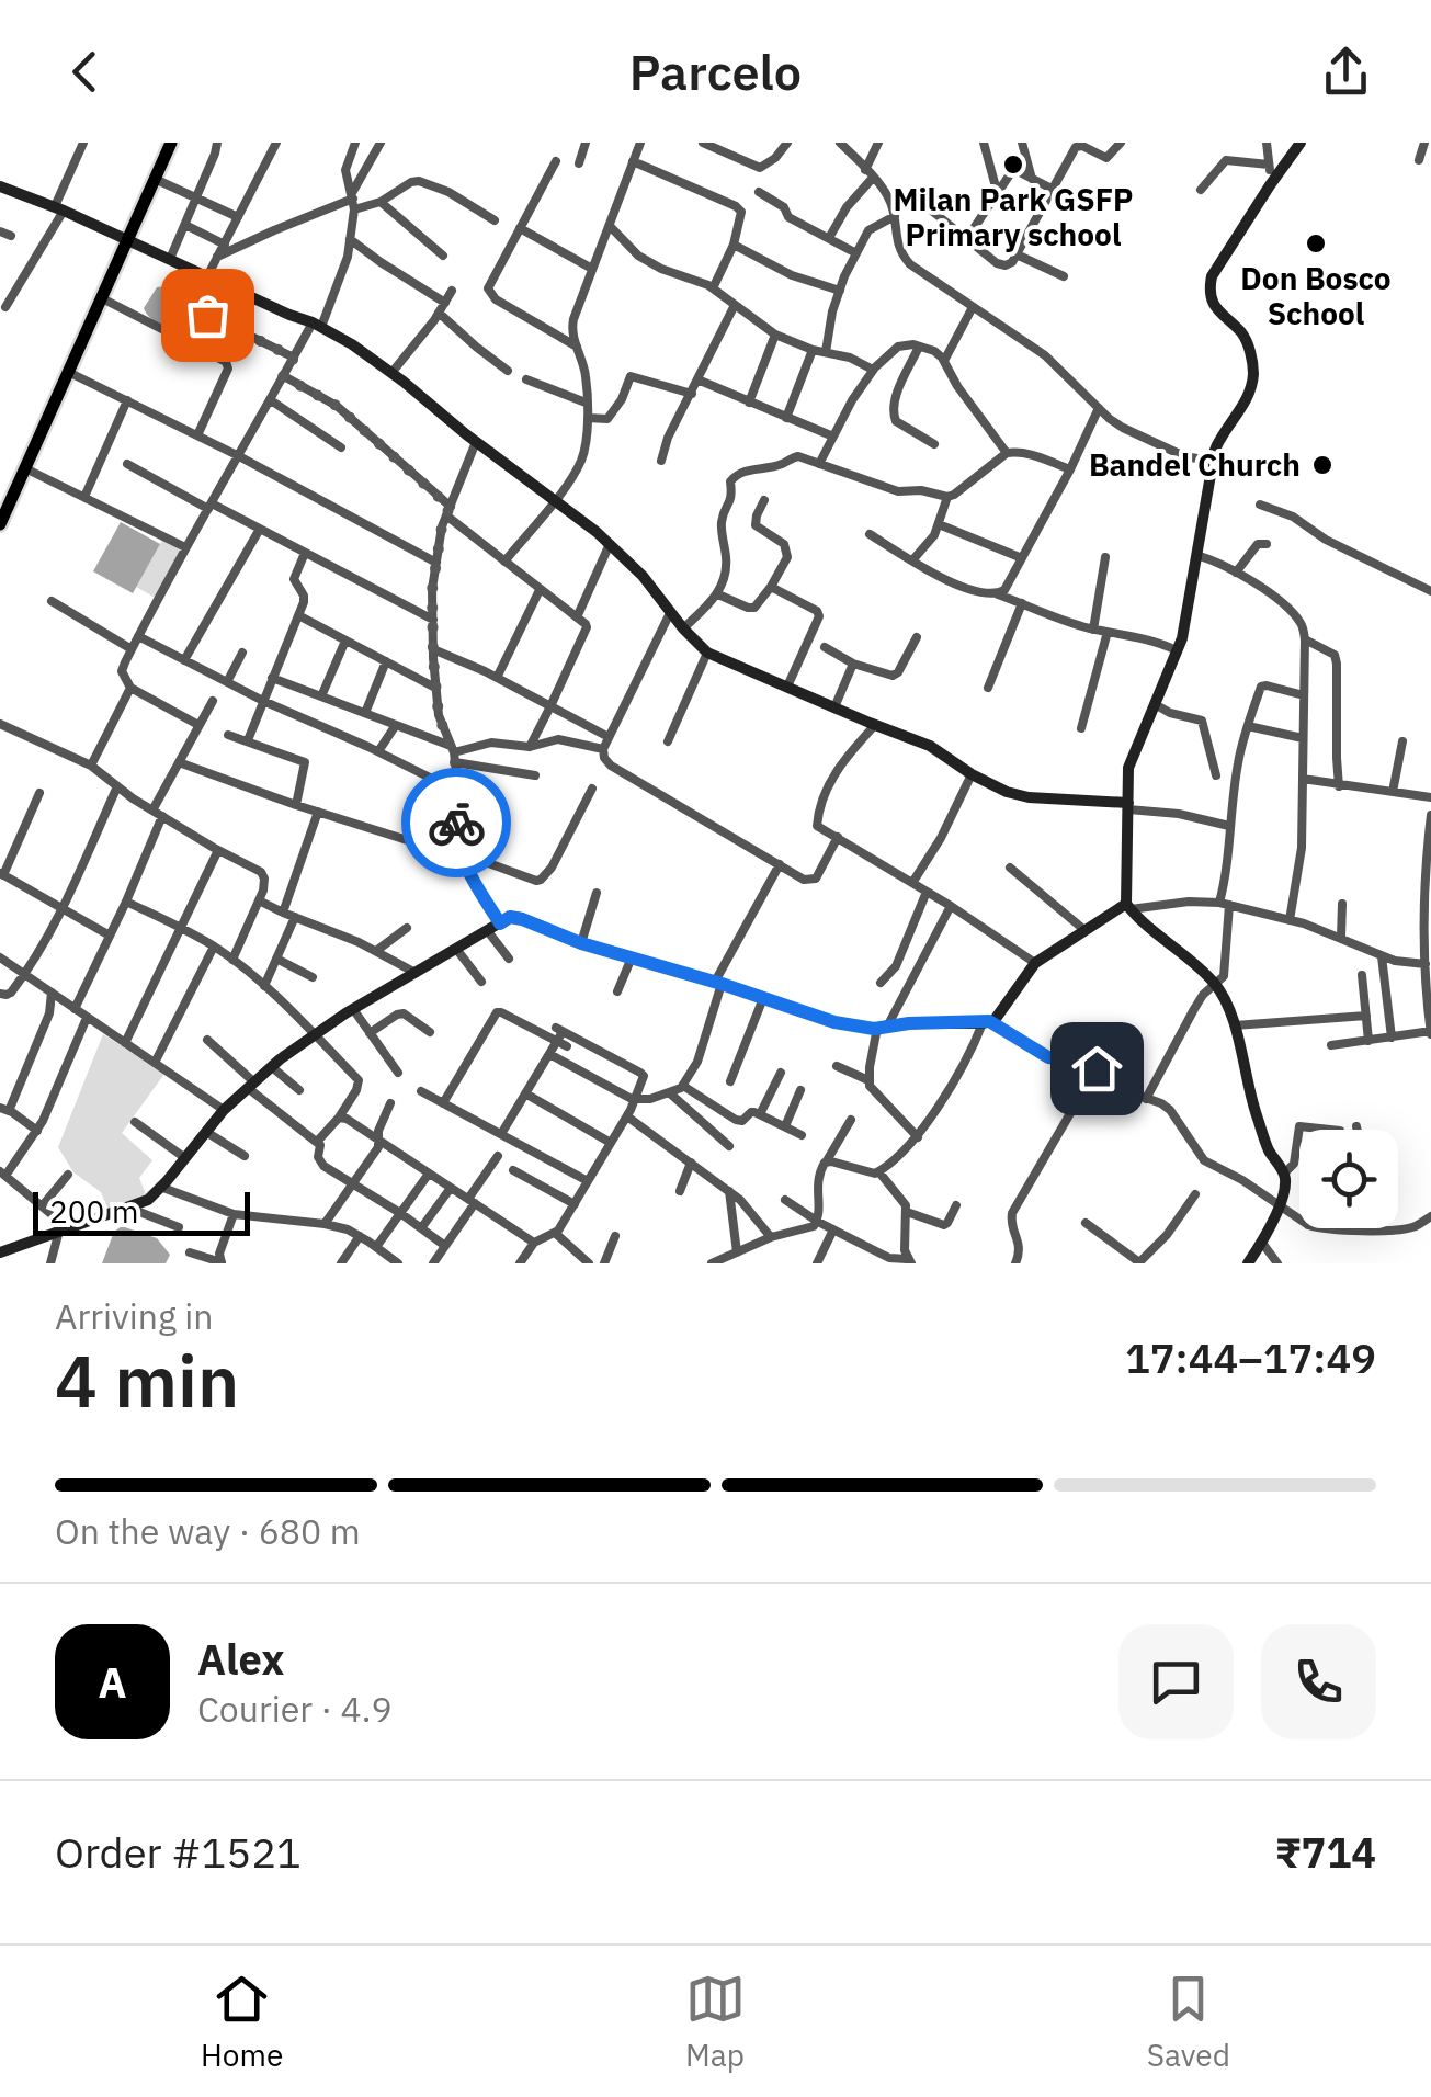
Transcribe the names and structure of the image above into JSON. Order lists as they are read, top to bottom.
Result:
{
  "places": ["Milan Park GSFP Primary school", "Don Bosco School", "Bandel Church"],
  "scale_bar": "200 m",
  "page": {
    "header": "Parcelo",
    "scale": "200 m",
    "heading": ["4 min", "Arriving in", "17:44–17:49"],
    "panel": [
      "Alex",
      "Courier · 4.9",
      "Order #1521",
      "₹714"
    ],
    "bar": "On the way · 680 m",
    "round": "A",
    "tabs": ["Home", "Map", "Saved"]
  }
}
